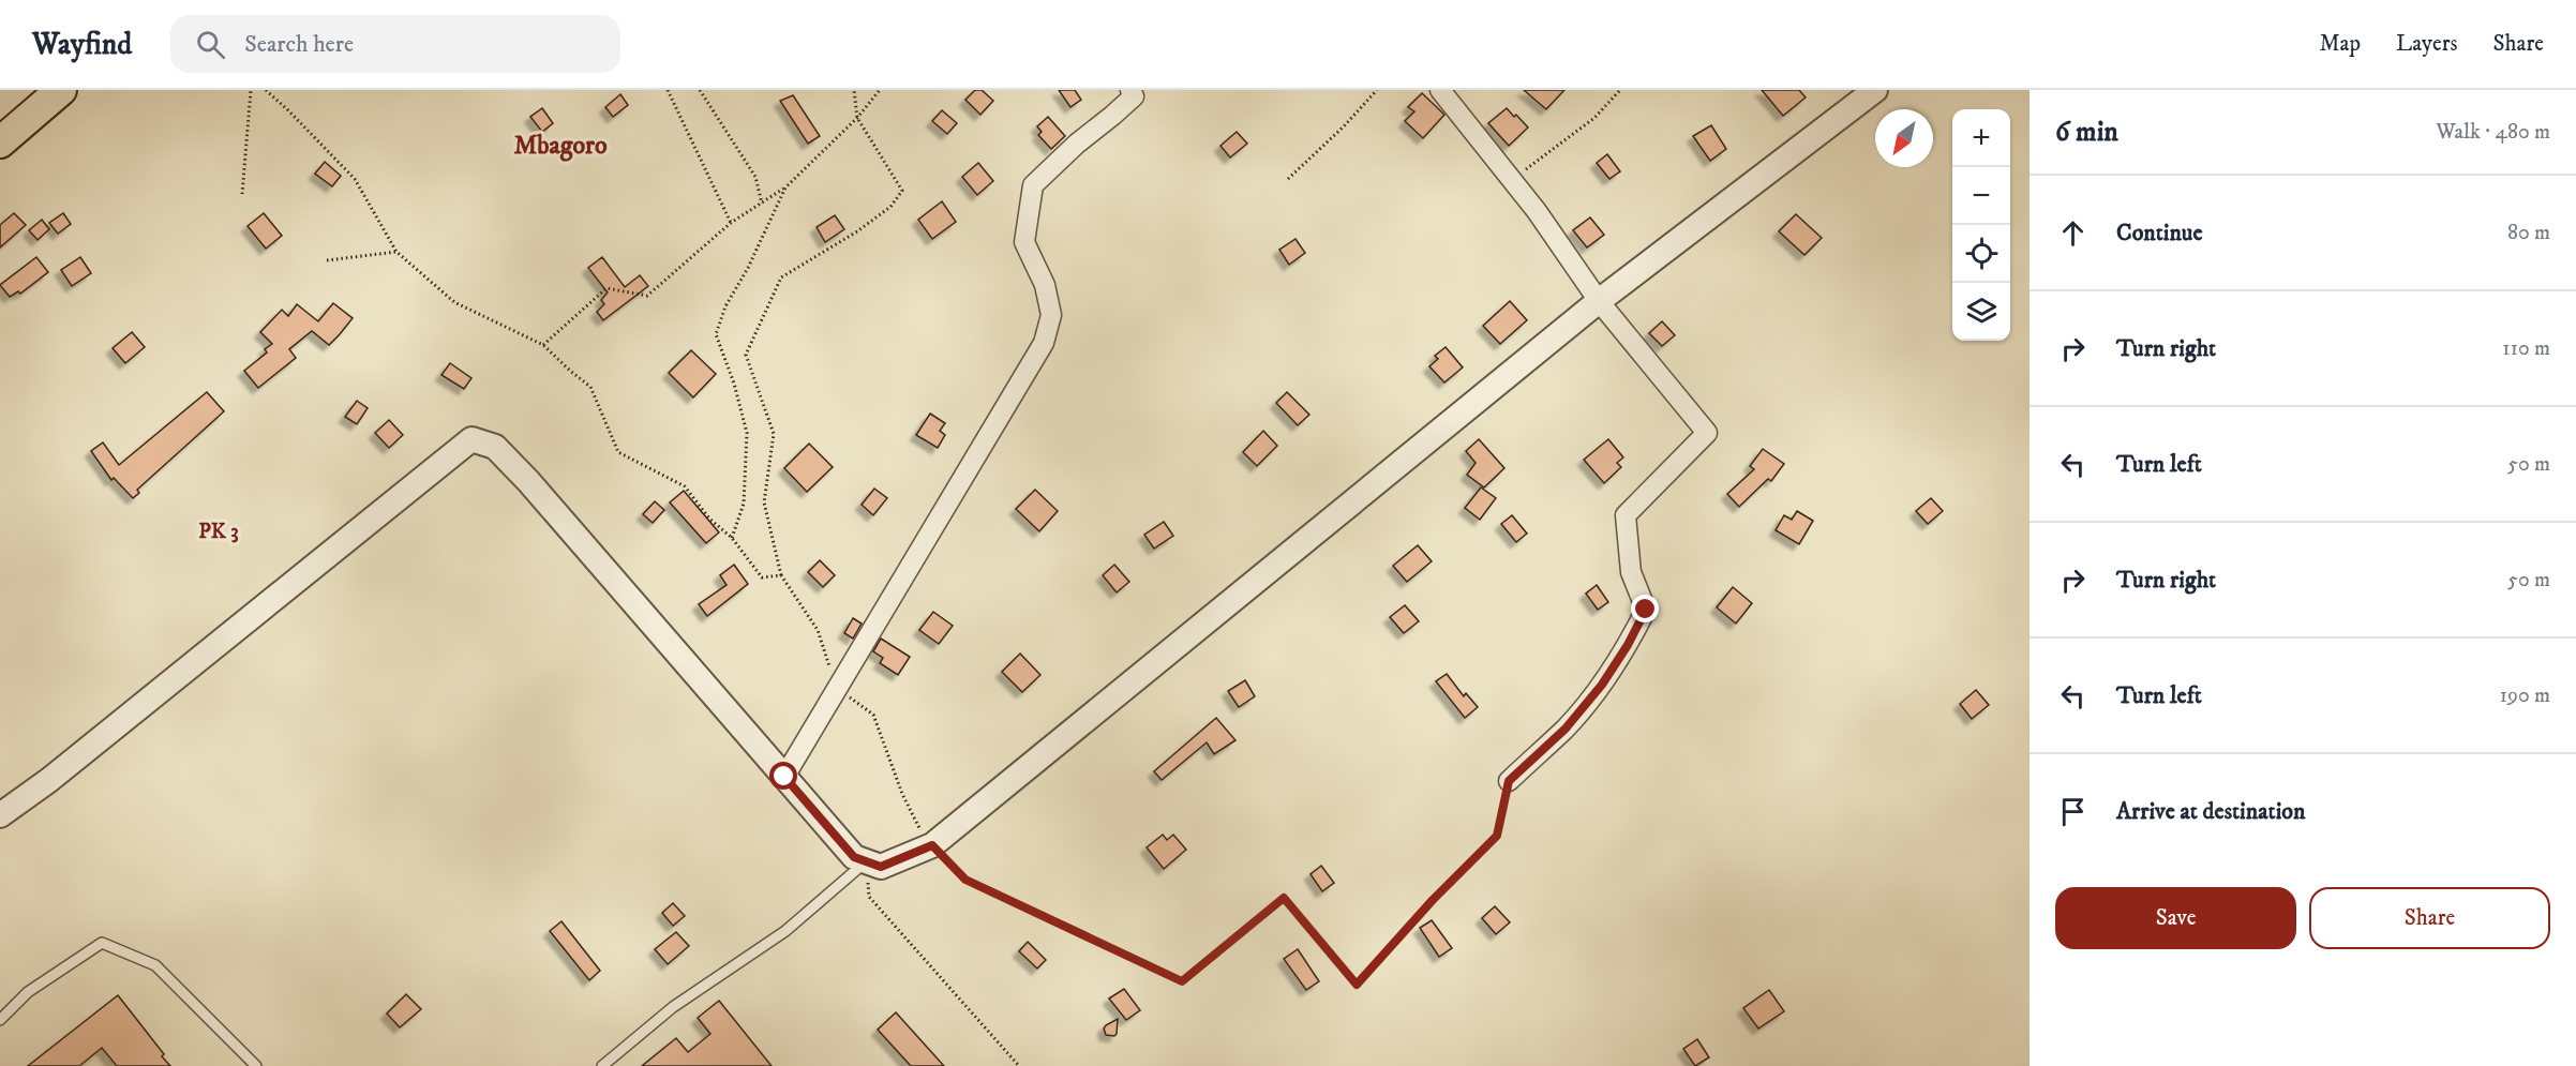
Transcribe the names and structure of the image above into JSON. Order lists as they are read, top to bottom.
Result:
{
  "districts": ["Mbagoro", "PK 3"],
  "north": "bottom left",
  "page": {
    "header": "Wayfind",
    "search": "Search here",
    "nav": ["Map", "Layers", "Share"],
    "heading": ["6 min", "Walk · 480 m"],
    "map_buttons": ["+", "−"],
    "list": [
      ["Continue", "80 m"],
      ["Turn right", "110 m"],
      ["Turn left", "50 m"],
      ["Turn right", "50 m"],
      ["Turn left", "190 m"],
      "Arrive at destination"
    ],
    "buttons": ["Save", "Share"]
  }
}
